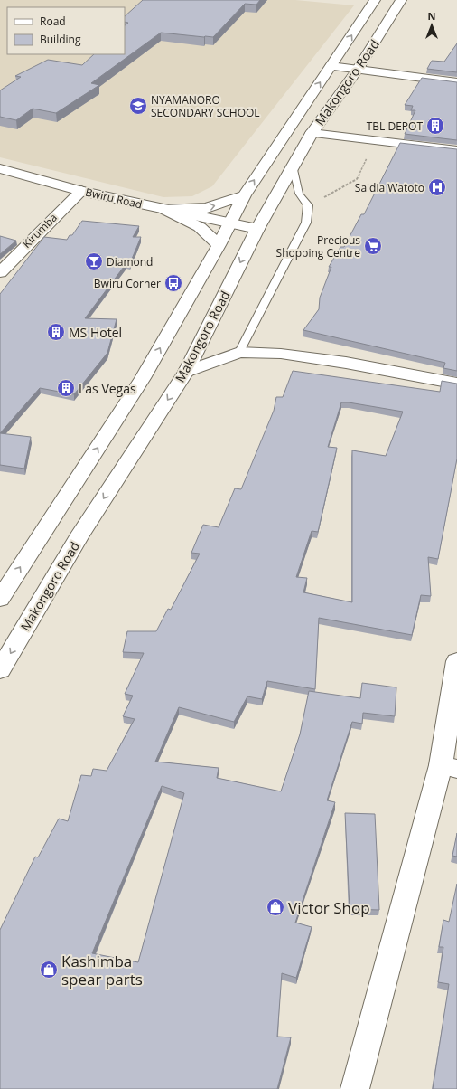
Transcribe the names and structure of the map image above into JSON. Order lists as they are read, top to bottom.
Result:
{
  "streets": {
    "main road": ["Makongoro Road", "Bwiru Road", "Kirumba"]
  },
  "crossings": [
    ["Makongoro Road", "Bwiru Road"],
    ["Bwiru Road", "Kirumba"]
  ],
  "places": {
    "school or university": ["NYAMANORO SECONDARY SCHOOL"],
    "building": ["TBL DEPOT", "MS Hotel", "Las Vegas"],
    "hospital": ["Saidia Watoto"],
    "supermarket": ["Precious Shopping Centre"],
    "bar": ["Diamond"],
    "bus stop": ["Bwiru Corner"],
    "shop": ["Victor Shop", "Kashimba spear parts"]
  },
  "legend": ["Road", "Building"],
  "north": "top"
}
